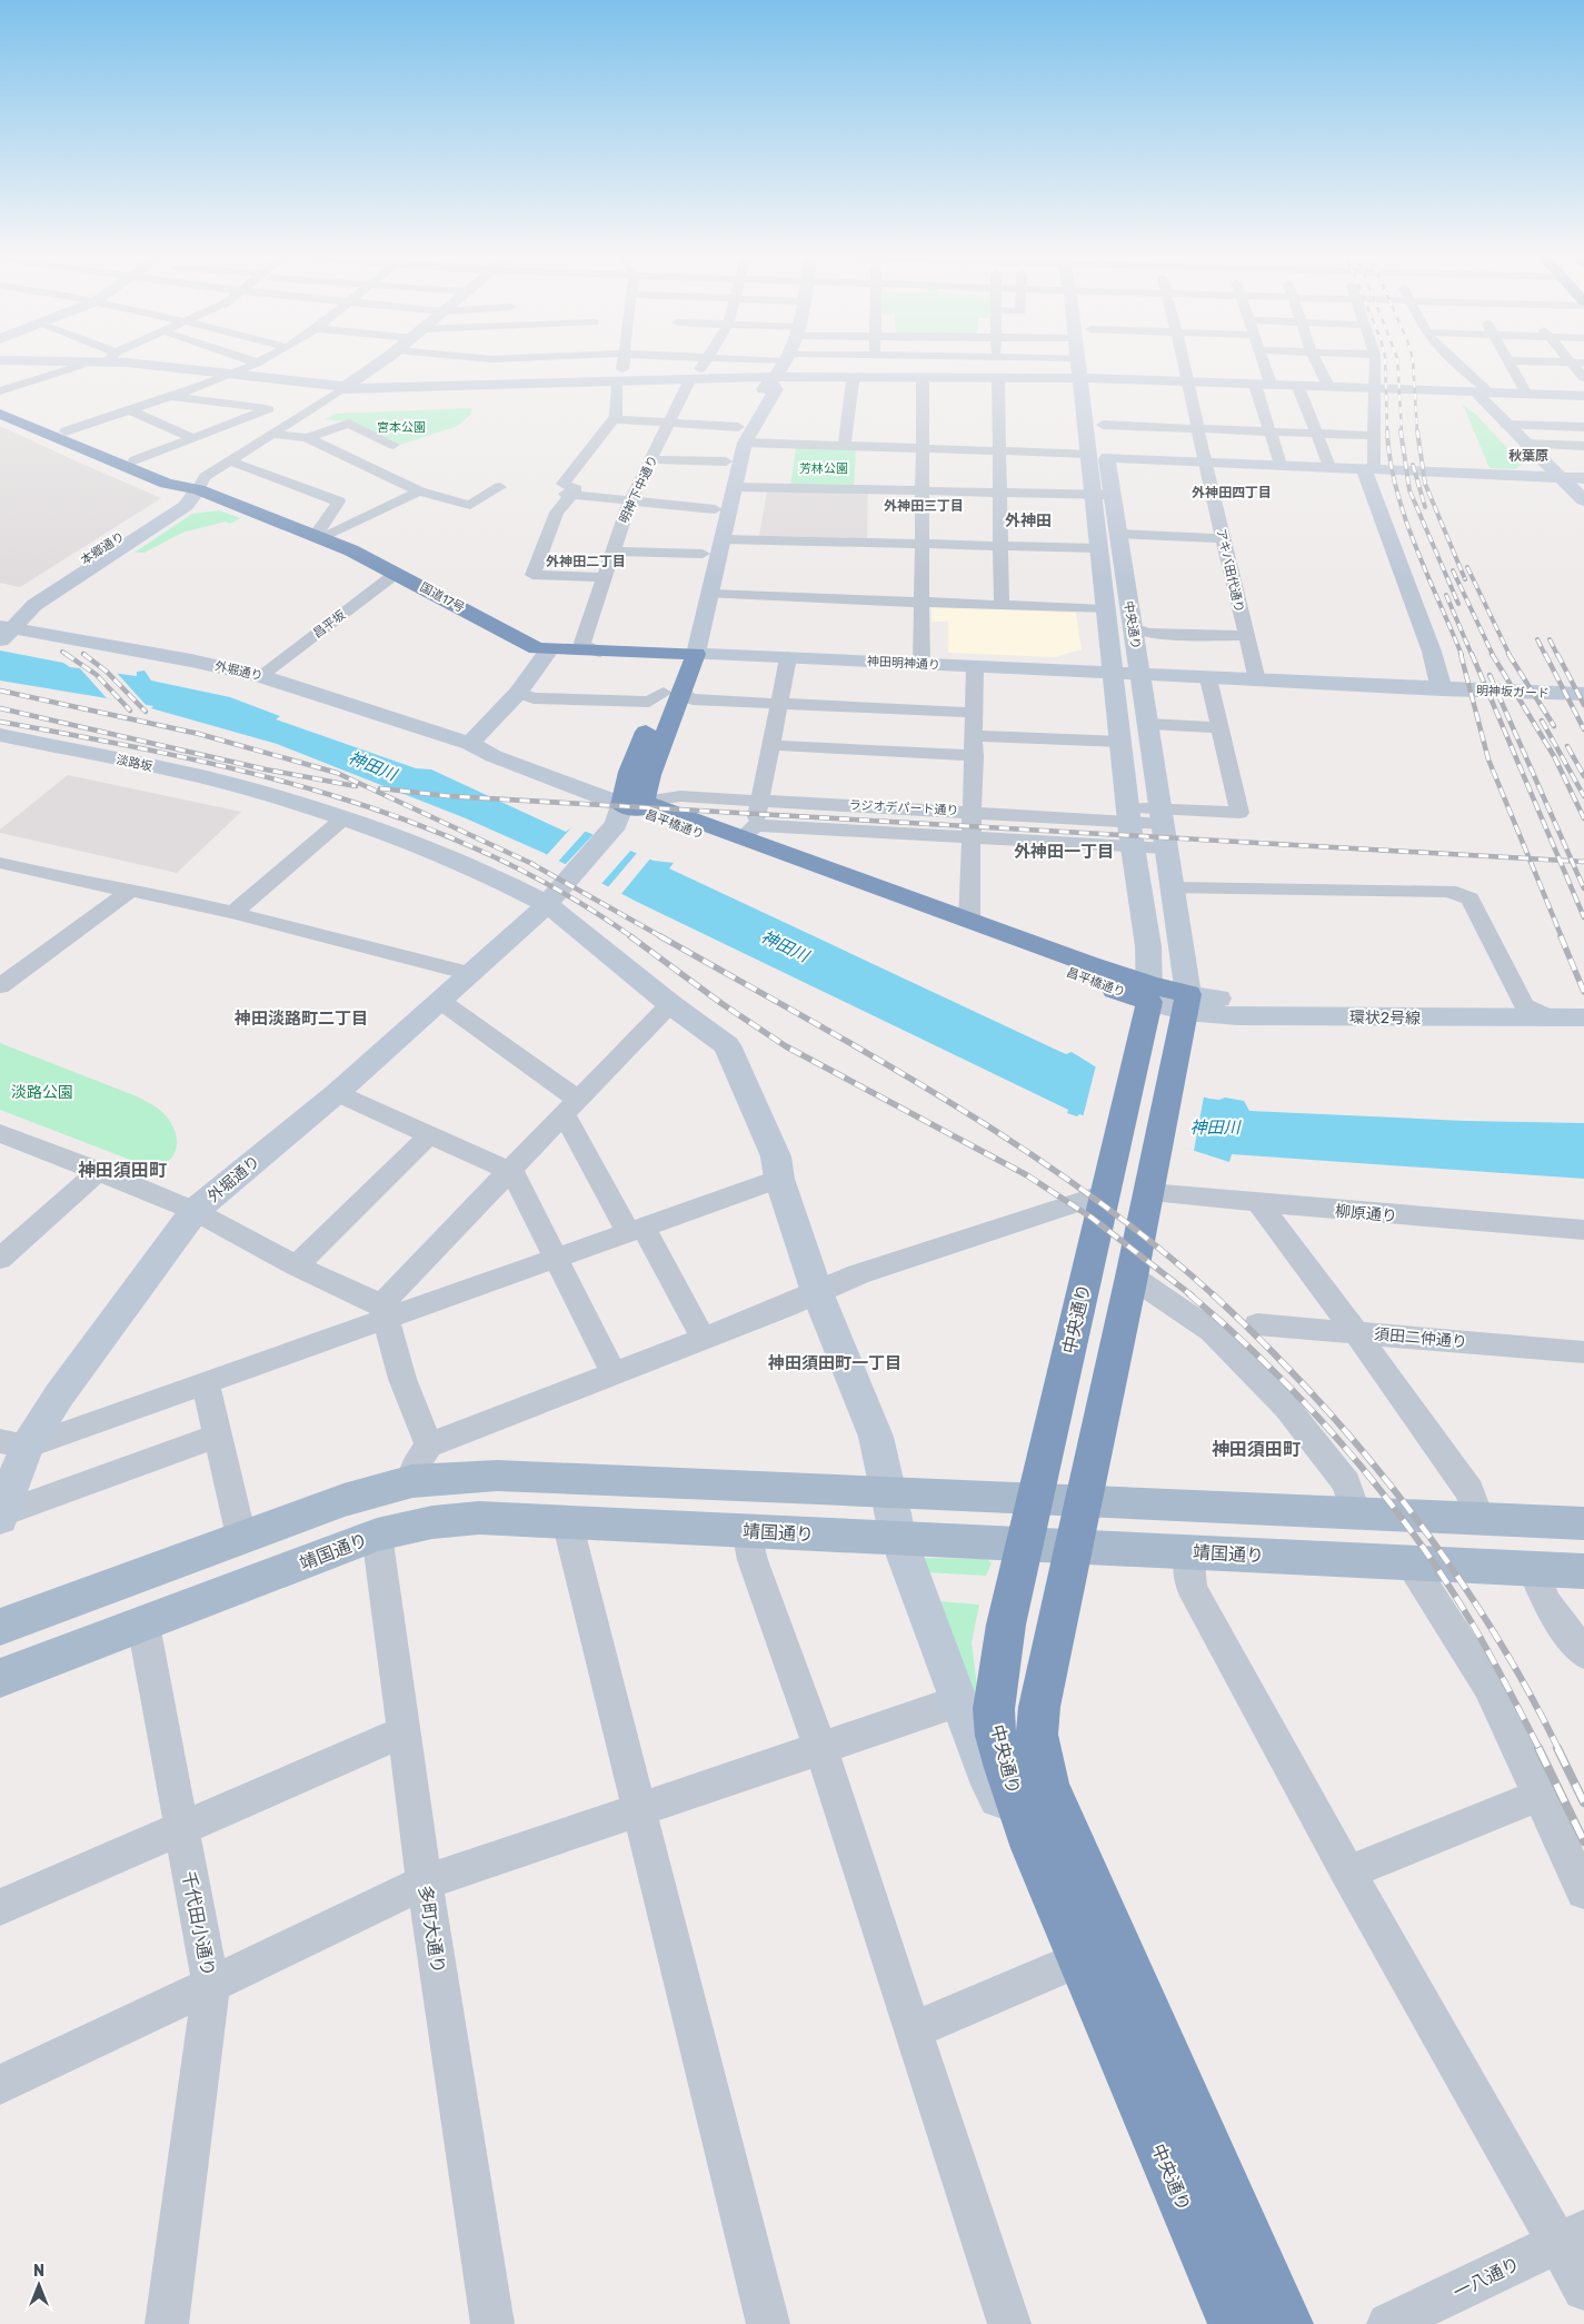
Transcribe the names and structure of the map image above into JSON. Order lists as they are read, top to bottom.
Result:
{
  "streets": {
    "highway": ["国道17号", "中央通り", "昌平橋通り"],
    "main road": ["靖国通り"],
    "street": [
      "明神下中通り",
      "本郷通り",
      "アキバ田代通り",
      "昌平坂",
      "神田明神通り",
      "外堀通り",
      "明神坂ガード",
      "淡路坂",
      "ラジオデパート通り",
      "環状2号線",
      "柳原通り",
      "須田二仲通り",
      "千代田小通り",
      "多町大通り",
      "一八通り"
    ]
  },
  "crossings": [
    ["明神下中通り", "国道17号"],
    ["本郷通り", "国道17号"],
    ["本郷通り", "外堀通り"],
    ["アキバ田代通り", "神田明神通り"],
    ["アキバ田代通り", "明神坂ガード"],
    ["国道17号", "昌平坂"],
    ["国道17号", "神田明神通り"],
    ["国道17号", "昌平橋通り"],
    ["昌平坂", "外堀通り"],
    ["中央通り", "神田明神通り"],
    ["中央通り", "淡路坂"],
    ["中央通り", "ラジオデパート通り"],
    ["中央通り", "昌平橋通り"],
    ["中央通り", "環状2号線"],
    ["中央通り", "柳原通り"],
    ["中央通り", "靖国通り"],
    ["神田明神通り", "明神坂ガード"],
    ["神田明神通り", "昌平橋通り"],
    ["外堀通り", "淡路坂"],
    ["外堀通り", "ラジオデパート通り"],
    ["外堀通り", "昌平橋通り"],
    ["淡路坂", "靖国通り"],
    ["ラジオデパート通り", "昌平橋通り"],
    ["靖国通り", "千代田小通り"],
    ["靖国通り", "多町大通り"]
  ],
  "districts": [
    "秋葉原",
    "外神田四丁目",
    "外神田三丁目",
    "外神田",
    "外神田二丁目",
    "外神田一丁目",
    "神田淡路町二丁目",
    "神田須田町",
    "神田須田町一丁目",
    "神田須田町"
  ],
  "water": ["神田川"],
  "parks": ["宮本公園", "芳林公園", "淡路公園"],
  "north": "top"
}
